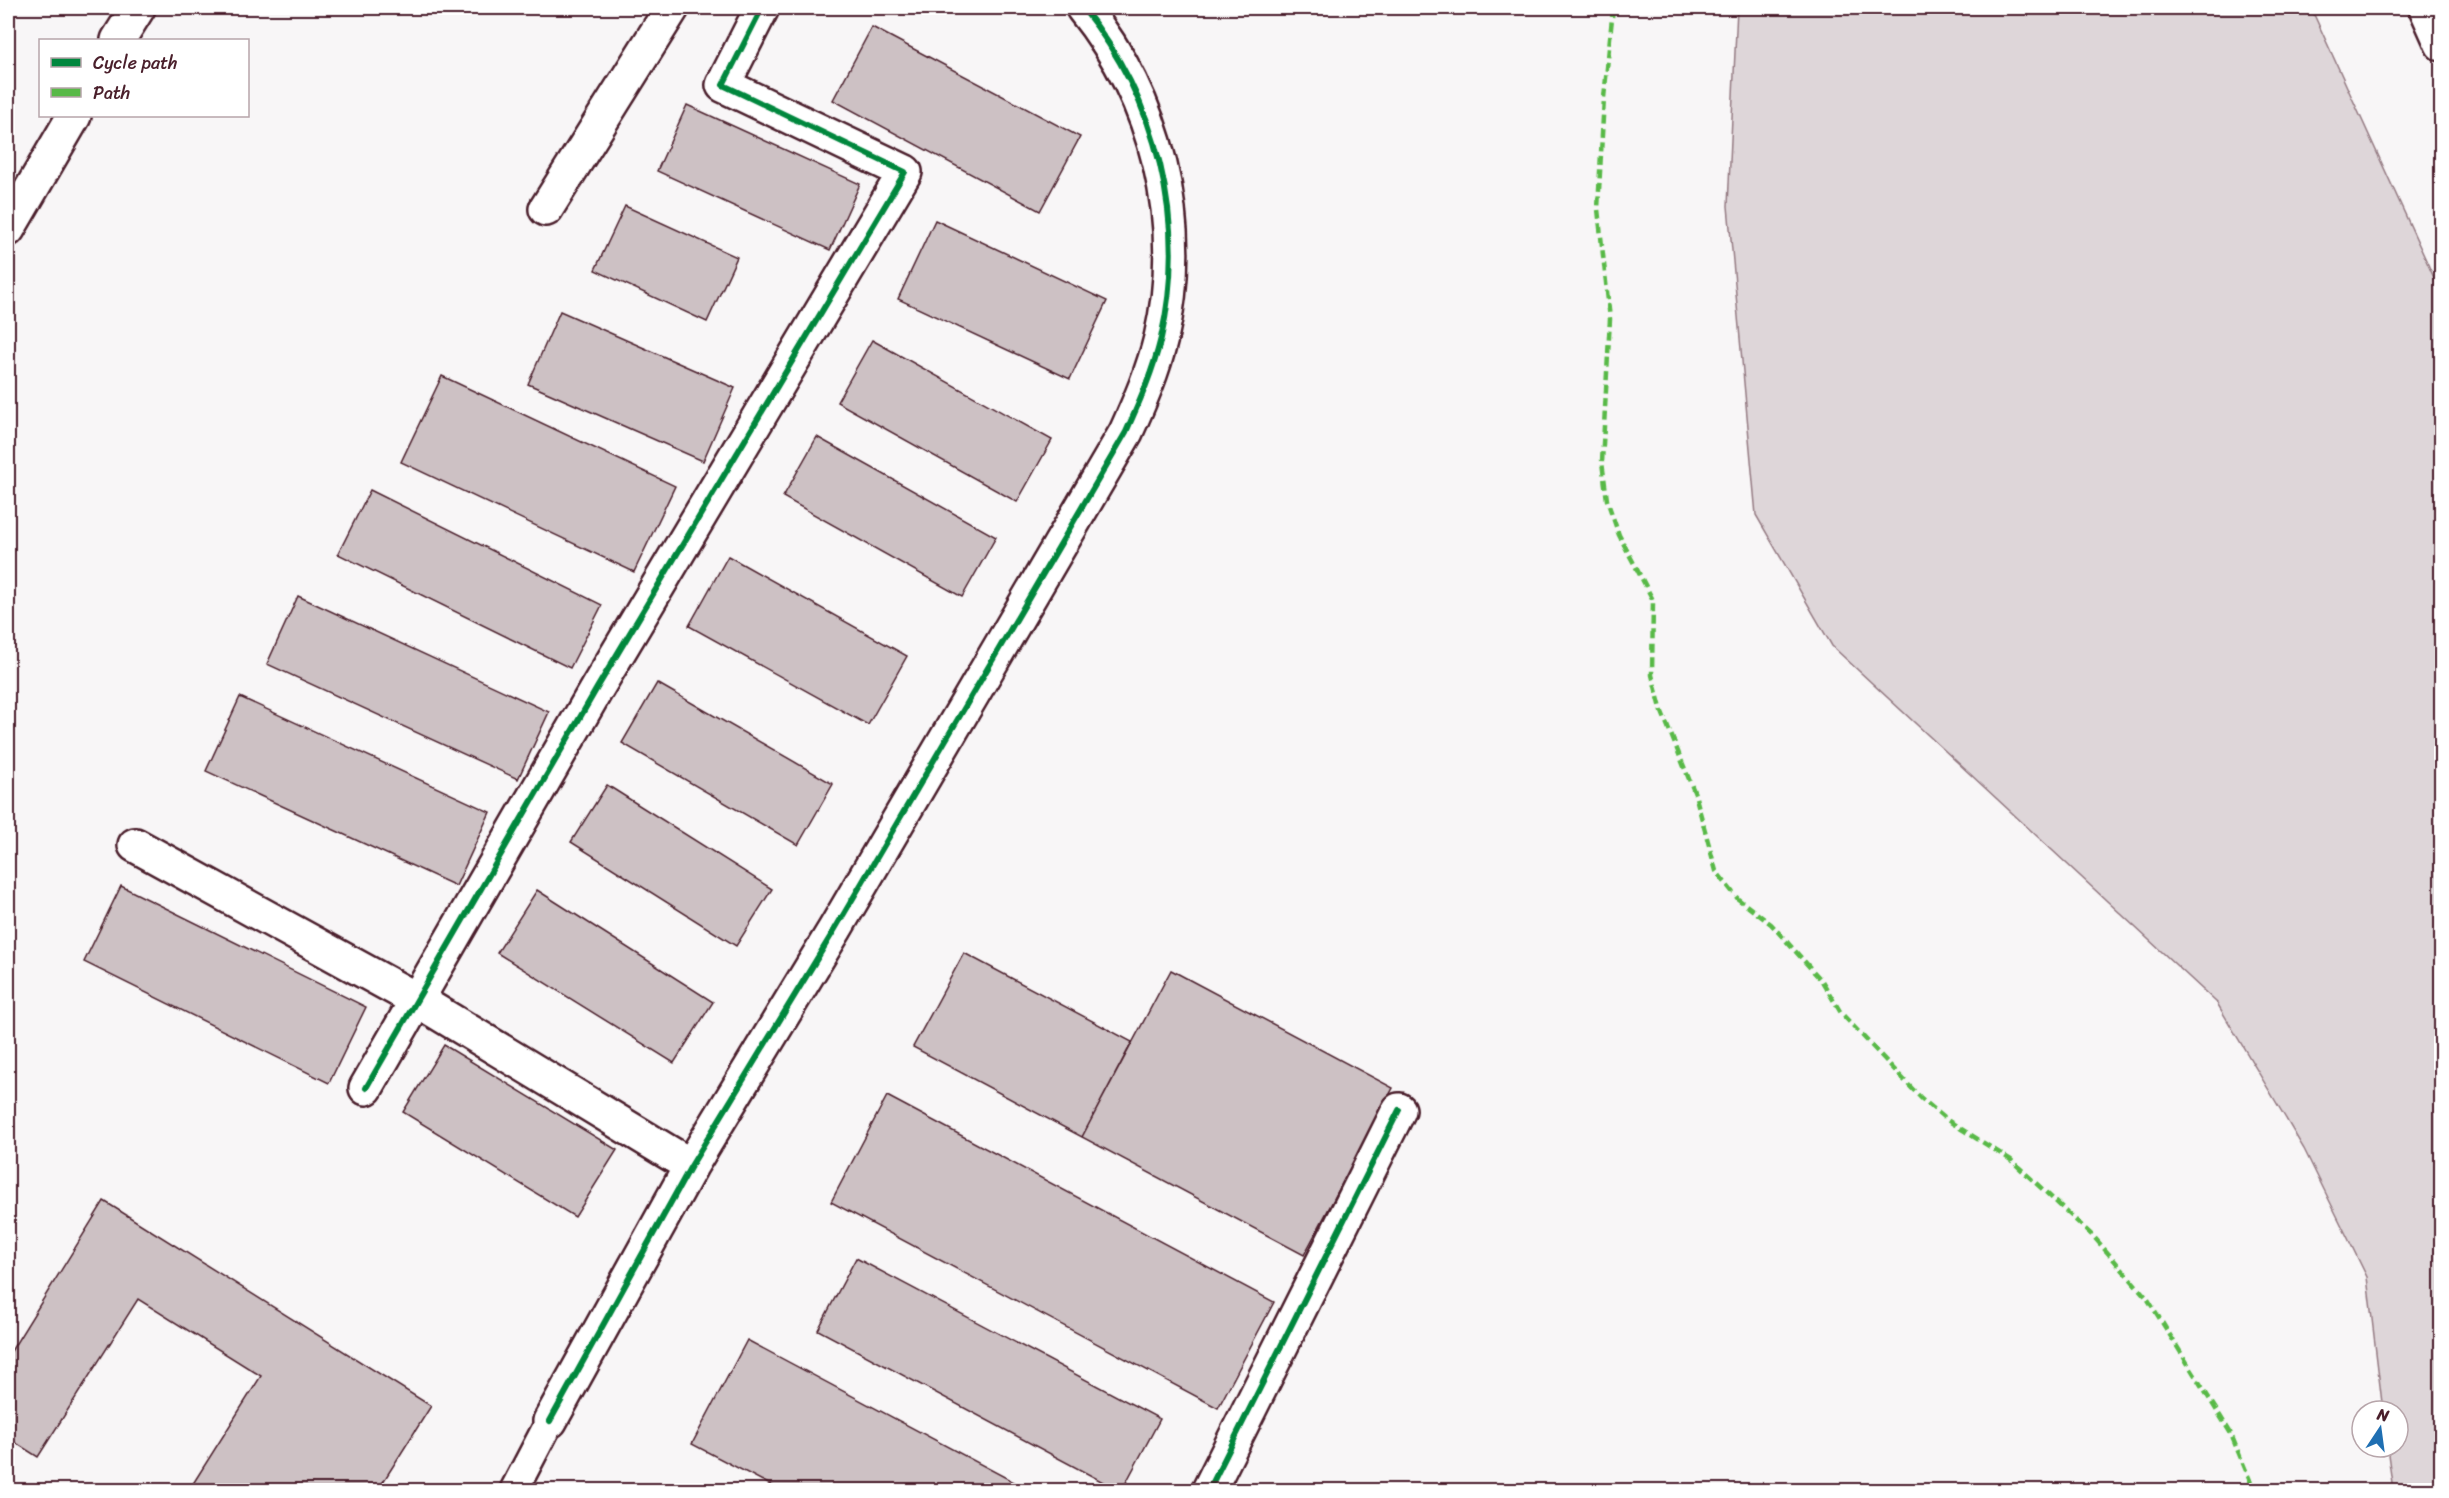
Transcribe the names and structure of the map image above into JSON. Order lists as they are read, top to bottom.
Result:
{
  "legend": ["Cycle path", "Path"],
  "north": "top"
}
